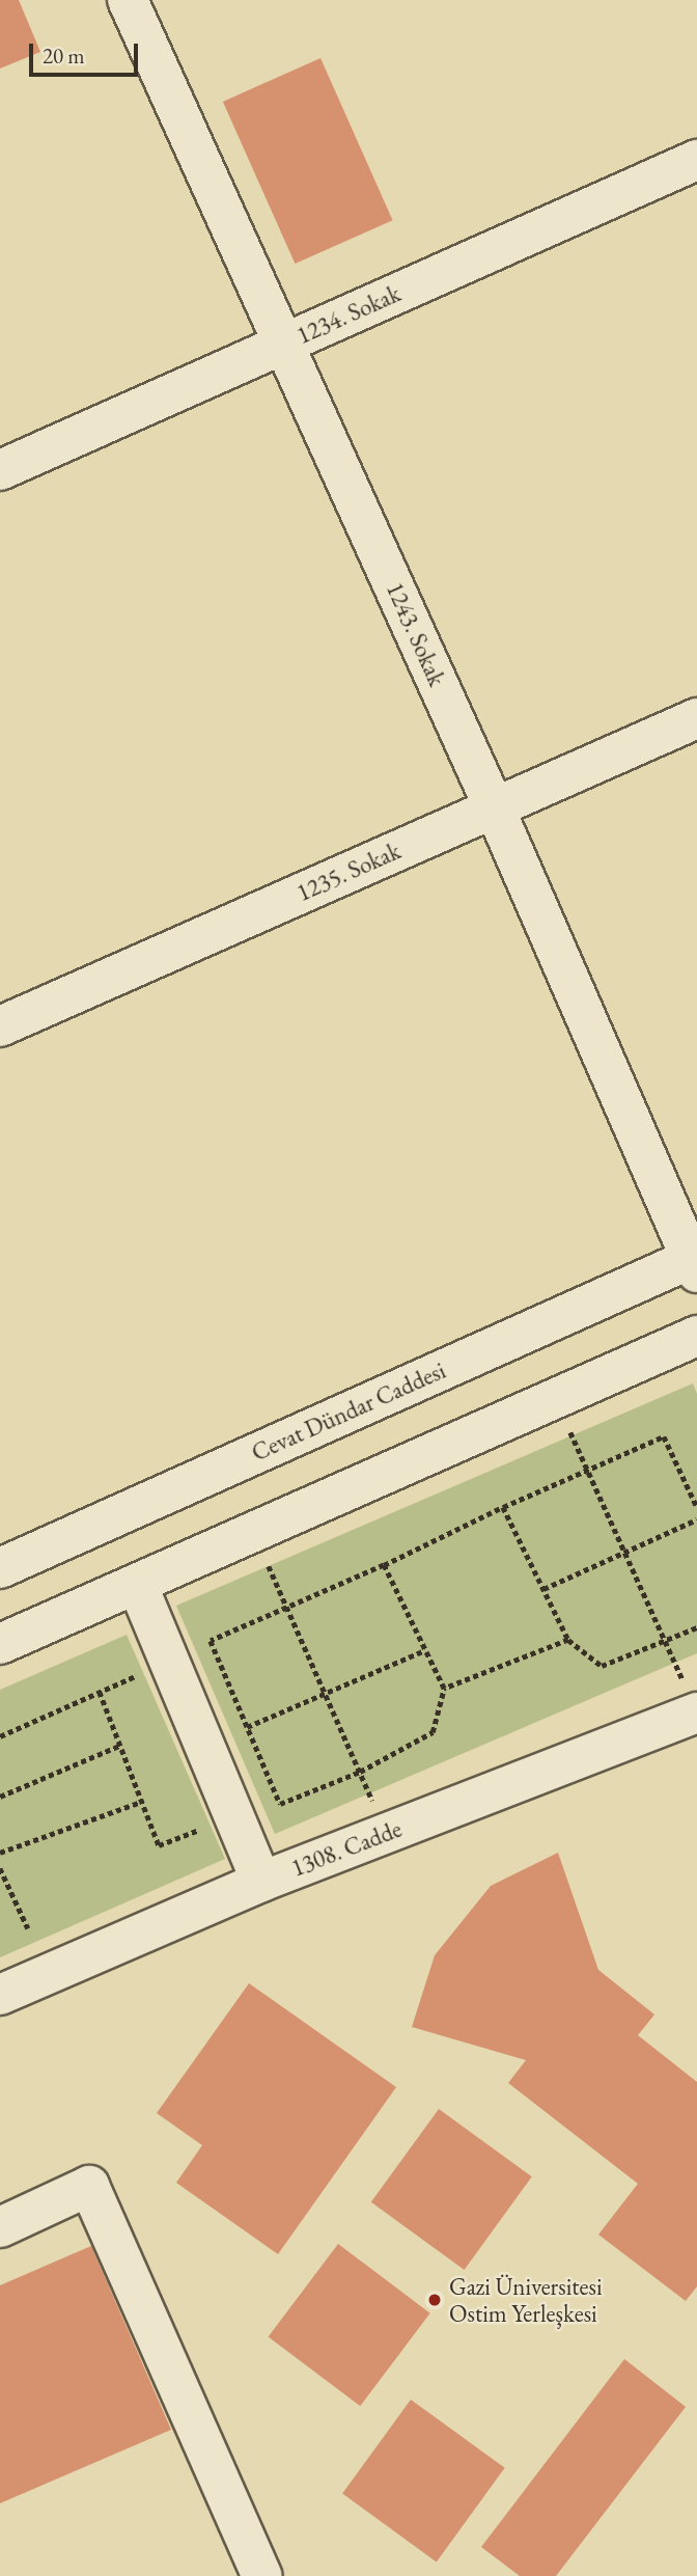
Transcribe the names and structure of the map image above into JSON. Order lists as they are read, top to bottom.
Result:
{
  "streets": {
    "street": [
      "1234. Sokak",
      "1243. Sokak",
      "1235. Sokak",
      "Cevat Dündar Caddesi",
      "1308. Cadde"
    ]
  },
  "crossings": [
    ["1234. Sokak", "1243. Sokak"],
    ["1243. Sokak", "1235. Sokak"],
    ["1243. Sokak", "Cevat Dündar Caddesi"]
  ],
  "places": ["Gazi Üniversitesi Ostim Yerleşkesi"],
  "scale_bar": "20 m"
}
